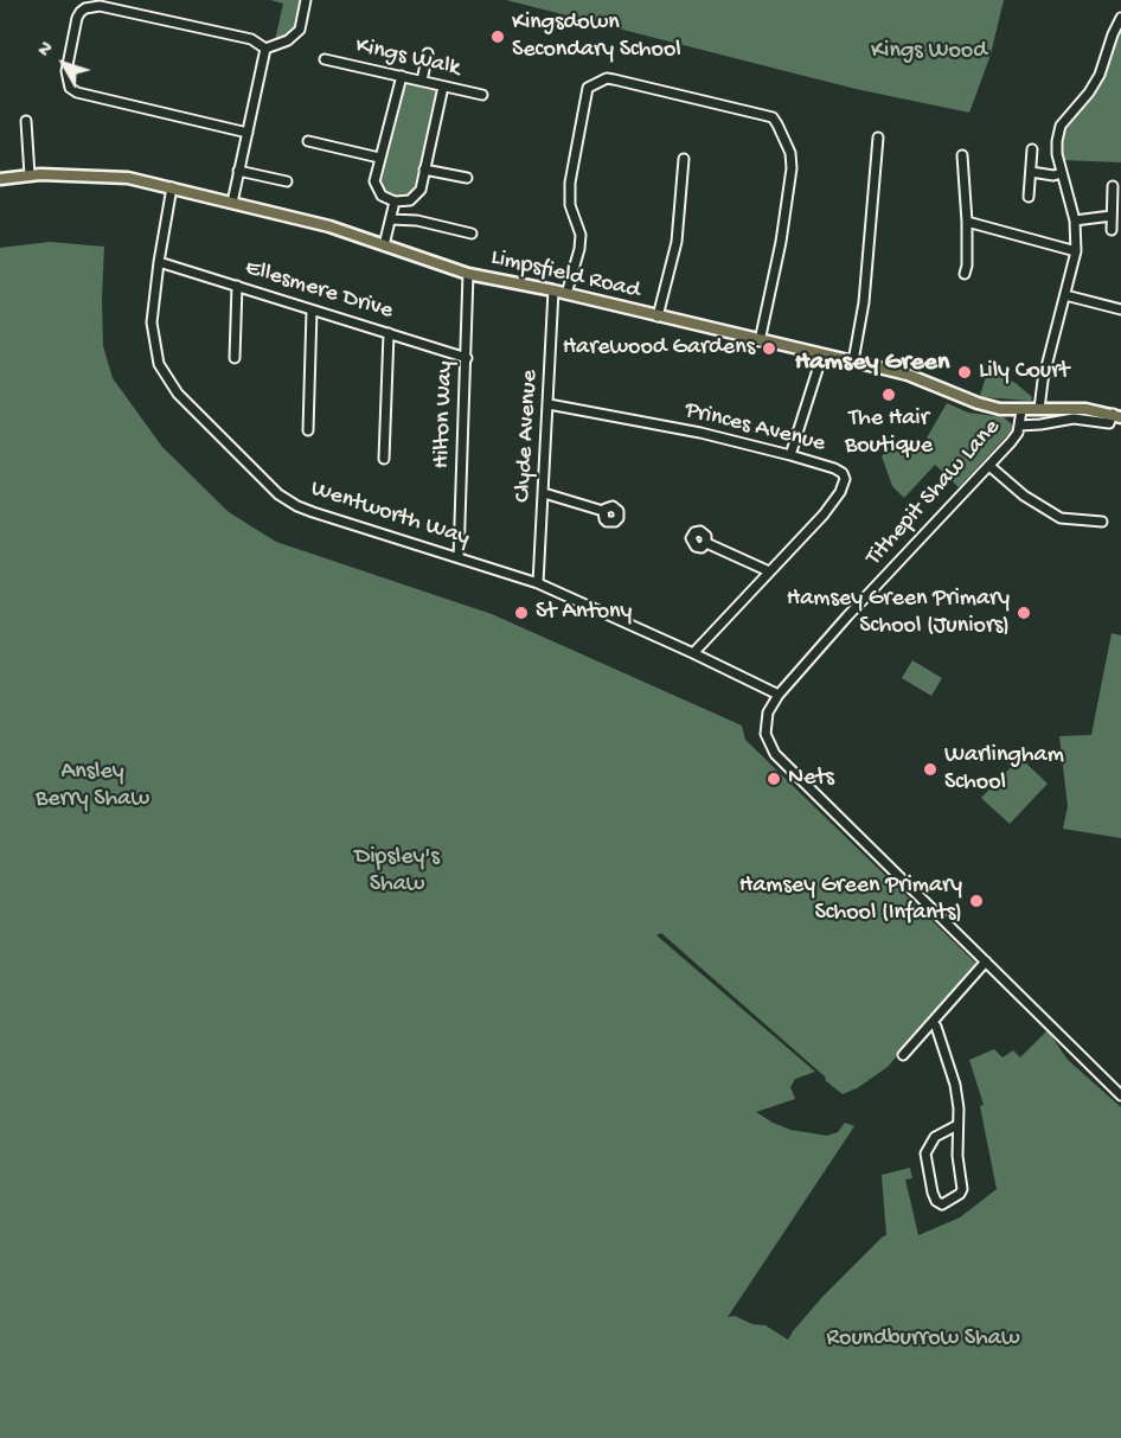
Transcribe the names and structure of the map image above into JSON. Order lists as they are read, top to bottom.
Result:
{
  "streets": {
    "main road": ["Limpsfield Road"],
    "street": [
      "Kings Walk",
      "Ellesmere Drive",
      "Hilton Way",
      "Princes Avenue",
      "Clyde Avenue",
      "Tithepit Shaw Lane",
      "Wentworth Way"
    ]
  },
  "crossings": [
    ["Limpsfield Road", "Hilton Way"],
    ["Limpsfield Road", "Clyde Avenue"],
    ["Limpsfield Road", "Tithepit Shaw Lane"],
    ["Limpsfield Road", "Wentworth Way"],
    ["Ellesmere Drive", "Hilton Way"],
    ["Ellesmere Drive", "Wentworth Way"],
    ["Hilton Way", "Wentworth Way"],
    ["Princes Avenue", "Clyde Avenue"],
    ["Princes Avenue", "Wentworth Way"],
    ["Clyde Avenue", "Wentworth Way"],
    ["Tithepit Shaw Lane", "Wentworth Way"]
  ],
  "districts": ["Hamsey Green"],
  "parks": [
    "Kings Wood",
    "Ansley Berry Shaw",
    "Dipsley's Shaw",
    "Roundburrow Shaw"
  ],
  "places": [
    "Kingsdown Secondary School",
    "Harewood Gardens",
    "Lily Court",
    "The Hair Boutique",
    "St Antony",
    "Hamsey Green Primary School (Juniors)",
    "Warlingham School",
    "Nets",
    "Hamsey Green Primary School (Infants)"
  ],
  "north": "top left"
}
